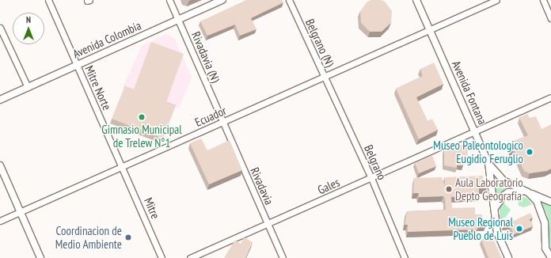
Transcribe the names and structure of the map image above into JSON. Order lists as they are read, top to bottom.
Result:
{
  "streets": {
    "street": [
      "Avenida Colombia",
      "Belgrano (N)",
      "Rivadavia (N)",
      "Mitre Norte",
      "Avenida Fontana",
      "Ecuador",
      "Belgrano",
      "Rivadavia",
      "Gales",
      "Mitre"
    ]
  },
  "crossings": [
    ["Avenida Colombia", "Rivadavia (N)"],
    ["Avenida Colombia", "Mitre Norte"],
    ["Belgrano (N)", "Ecuador"],
    ["Belgrano (N)", "Belgrano"],
    ["Rivadavia (N)", "Ecuador"],
    ["Rivadavia (N)", "Rivadavia"],
    ["Mitre Norte", "Ecuador"],
    ["Mitre Norte", "Mitre"],
    ["Avenida Fontana", "Ecuador"],
    ["Avenida Fontana", "Gales"],
    ["Ecuador", "Belgrano"],
    ["Ecuador", "Rivadavia"],
    ["Ecuador", "Mitre"],
    ["Belgrano", "Gales"],
    ["Rivadavia", "Gales"]
  ],
  "places": [
    "Gimnasio Municipal de Trelew N°1",
    "Museo Paleontologico Eugidio Feruglio",
    "Aula Laboratorio Depto Geografía",
    "Museo Regional Pueblo de Luis",
    "Coordinacion de Medio Ambiente"
  ],
  "north": "top"
}
